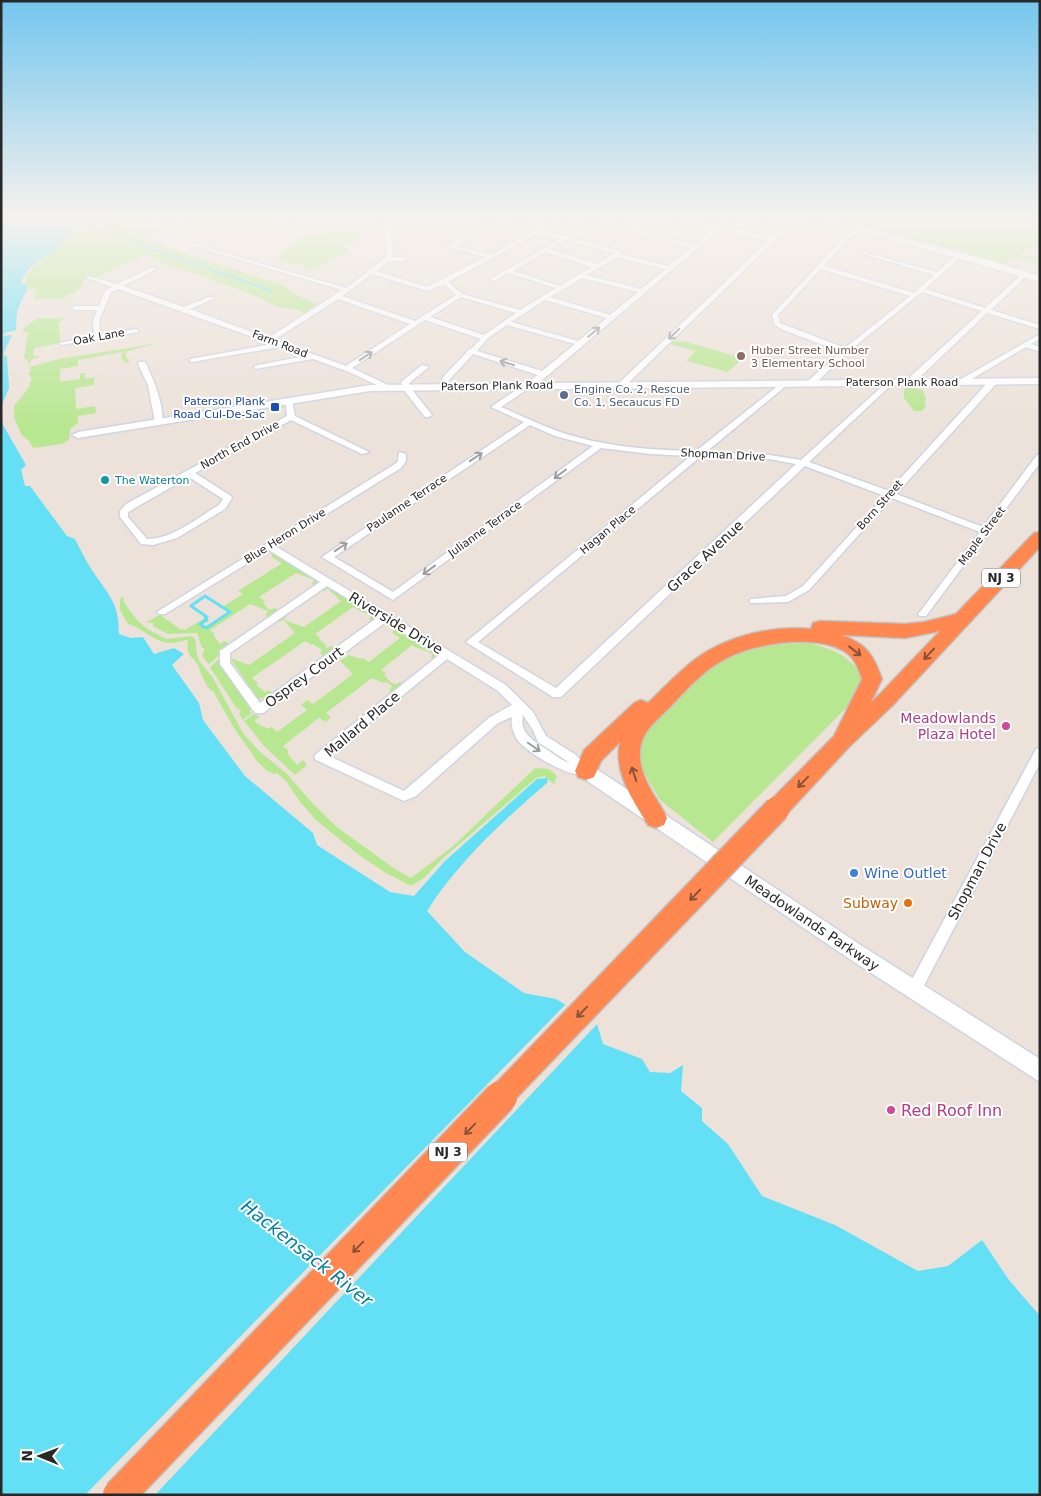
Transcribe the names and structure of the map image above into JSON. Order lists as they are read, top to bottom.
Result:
{
  "streets": {
    "highway": ["NJ 3"],
    "street": [
      "Oak Lane",
      "Farm Road",
      "Paterson Plank Road",
      "North End Drive",
      "Shopman Drive",
      "Paulanne Terrace",
      "Born Street",
      "Julianne Terrace",
      "Hagan Place",
      "Blue Heron Drive",
      "Maple Street",
      "Grace Avenue",
      "Riverside Drive",
      "Osprey Court",
      "Mallard Place",
      "Meadowlands Parkway"
    ]
  },
  "crossings": [
    ["Farm Road", "Paterson Plank Road"],
    ["Paterson Plank Road", "Shopman Drive"],
    ["Paterson Plank Road", "Born Street"],
    ["Paterson Plank Road", "Hagan Place"],
    ["Paterson Plank Road", "Grace Avenue"],
    ["Shopman Drive", "Paulanne Terrace"],
    ["Shopman Drive", "Born Street"],
    ["Shopman Drive", "Julianne Terrace"],
    ["Shopman Drive", "Hagan Place"],
    ["Shopman Drive", "Maple Street"],
    ["Shopman Drive", "Grace Avenue"],
    ["Shopman Drive", "Meadowlands Parkway"],
    ["Paulanne Terrace", "Julianne Terrace"],
    ["Hagan Place", "Grace Avenue"],
    ["Blue Heron Drive", "Riverside Drive"],
    ["Riverside Drive", "Osprey Court"],
    ["Riverside Drive", "Mallard Place"],
    ["Riverside Drive", "Meadowlands Parkway"]
  ],
  "one_way": ["Julianne Terrace"],
  "water": ["Hackensack River"],
  "places": {
    "other": [
      "Huber Street Number 3 Elementary School",
      "Engine Co. 2, Rescue Co. 1, Secaucus FD",
      "The Waterton",
      "Meadowlands Plaza Hotel",
      "Wine Outlet",
      "Subway",
      "Red Roof Inn"
    ],
    "transit": ["Paterson Plank Road Cul-De-Sac"]
  },
  "north": "left"
}
